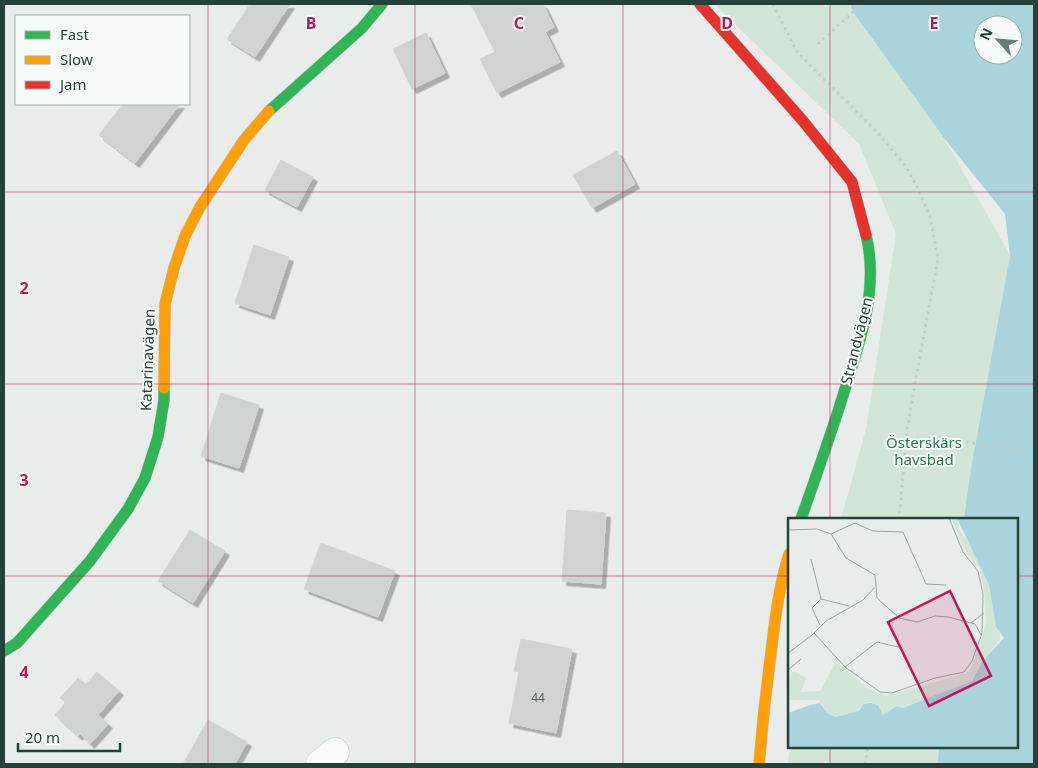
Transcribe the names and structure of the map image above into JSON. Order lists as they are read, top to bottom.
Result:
{
  "streets": {
    "street": ["Strandvägen", "Katarinavägen"]
  },
  "parks": ["Österskärs havsbad"],
  "house_numbers": ["44"],
  "legend": ["Fast", "Slow", "Jam"],
  "scale_bar": "20 m",
  "north": "top left",
  "grid": {
    "columns": [
      "B",
      "C",
      "D",
      "E"
    ],
    "rows": ["2", "3", "4"]
  }
}
